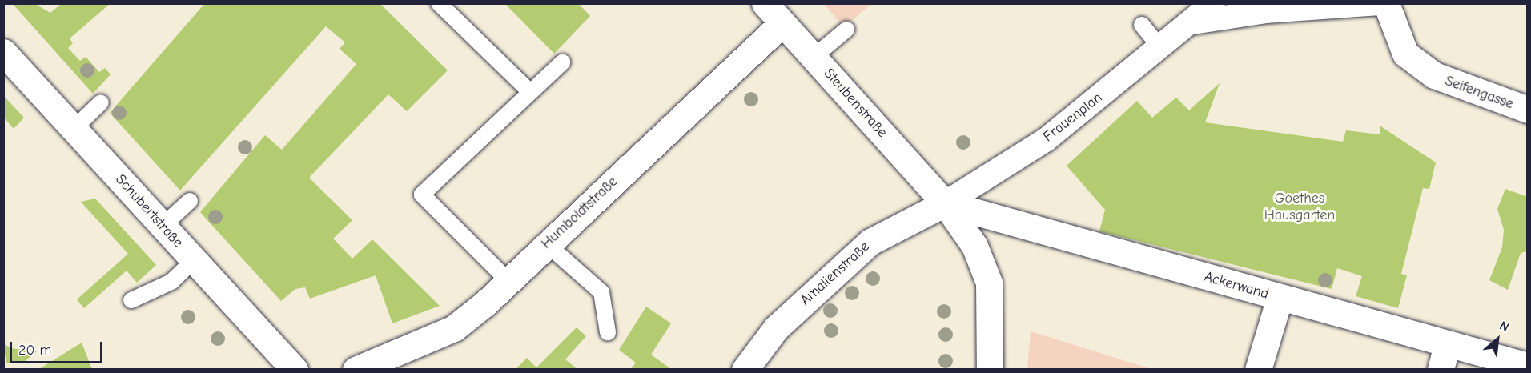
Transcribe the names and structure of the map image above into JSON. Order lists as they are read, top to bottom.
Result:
{
  "streets": {
    "street": [
      "Seifengasse",
      "Steubenstraße",
      "Frauenplan",
      "Schubertstraße",
      "Humboldtstraße",
      "Amalienstraße",
      "Ackerwand"
    ]
  },
  "crossings": [
    ["Steubenstraße", "Frauenplan"],
    ["Steubenstraße", "Humboldtstraße"],
    ["Steubenstraße", "Amalienstraße"],
    ["Steubenstraße", "Ackerwand"],
    ["Frauenplan", "Amalienstraße"],
    ["Frauenplan", "Ackerwand"],
    ["Amalienstraße", "Ackerwand"]
  ],
  "parks": ["Goethes Hausgarten"],
  "scale_bar": "20 m",
  "north": "top right"
}
